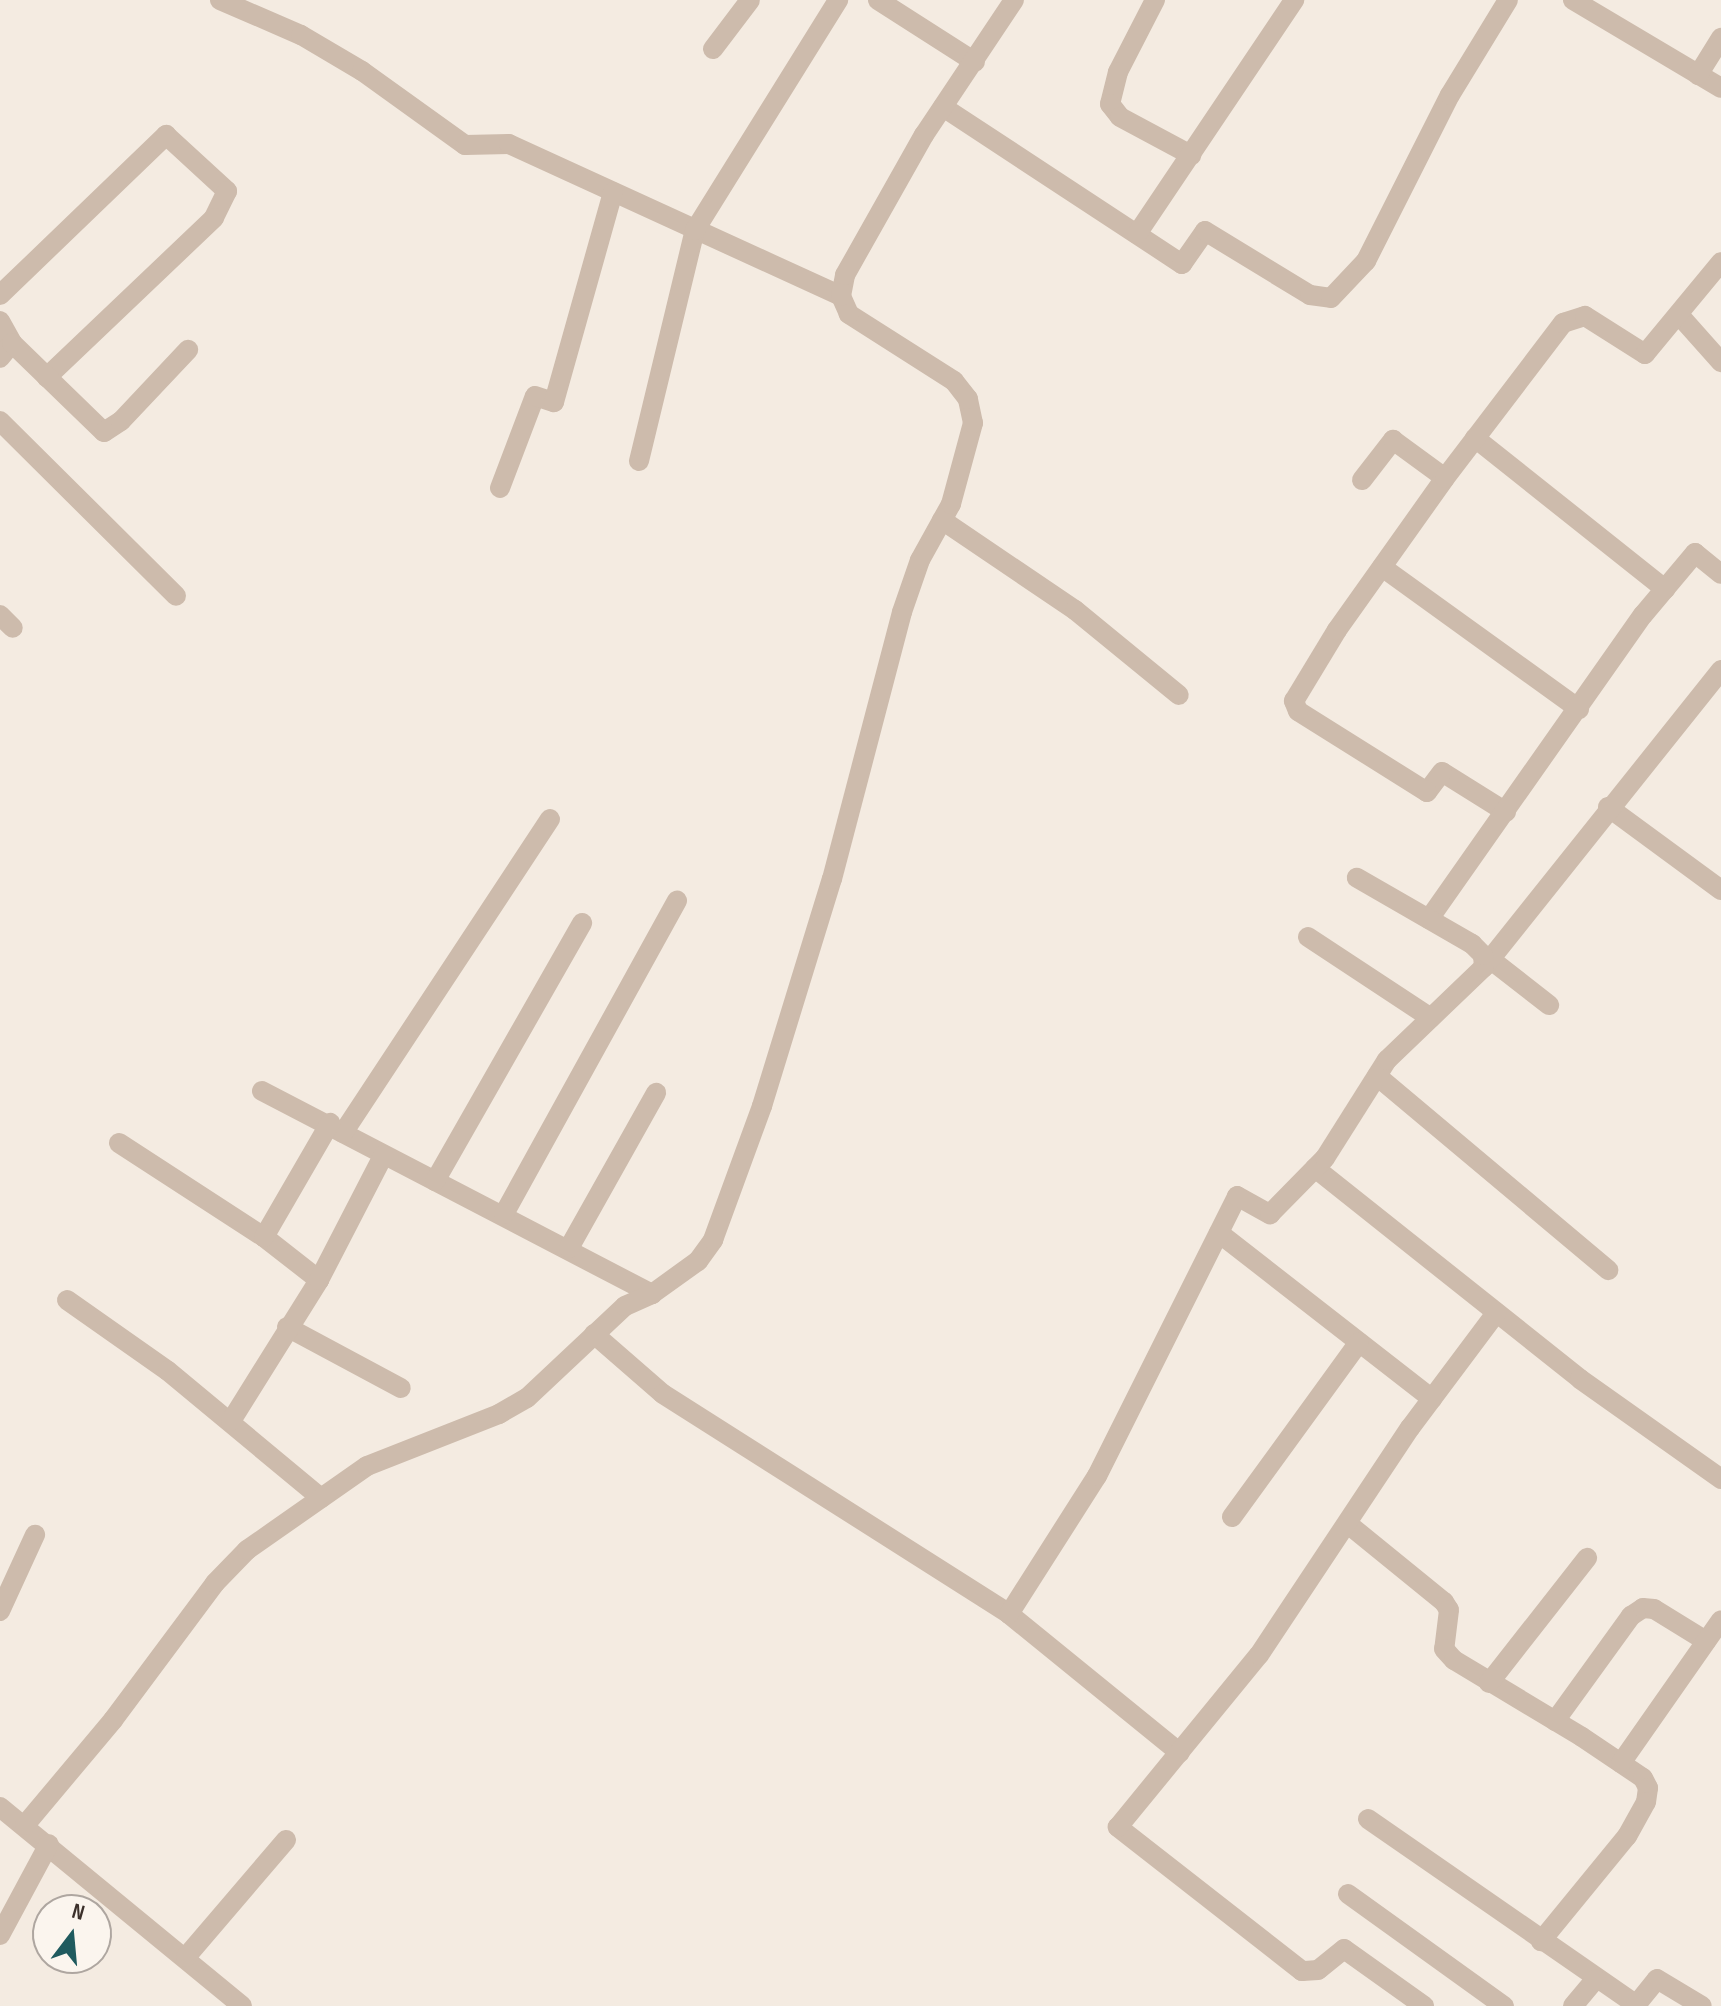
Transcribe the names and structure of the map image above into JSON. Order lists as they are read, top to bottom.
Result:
{
  "north": "top"
}
